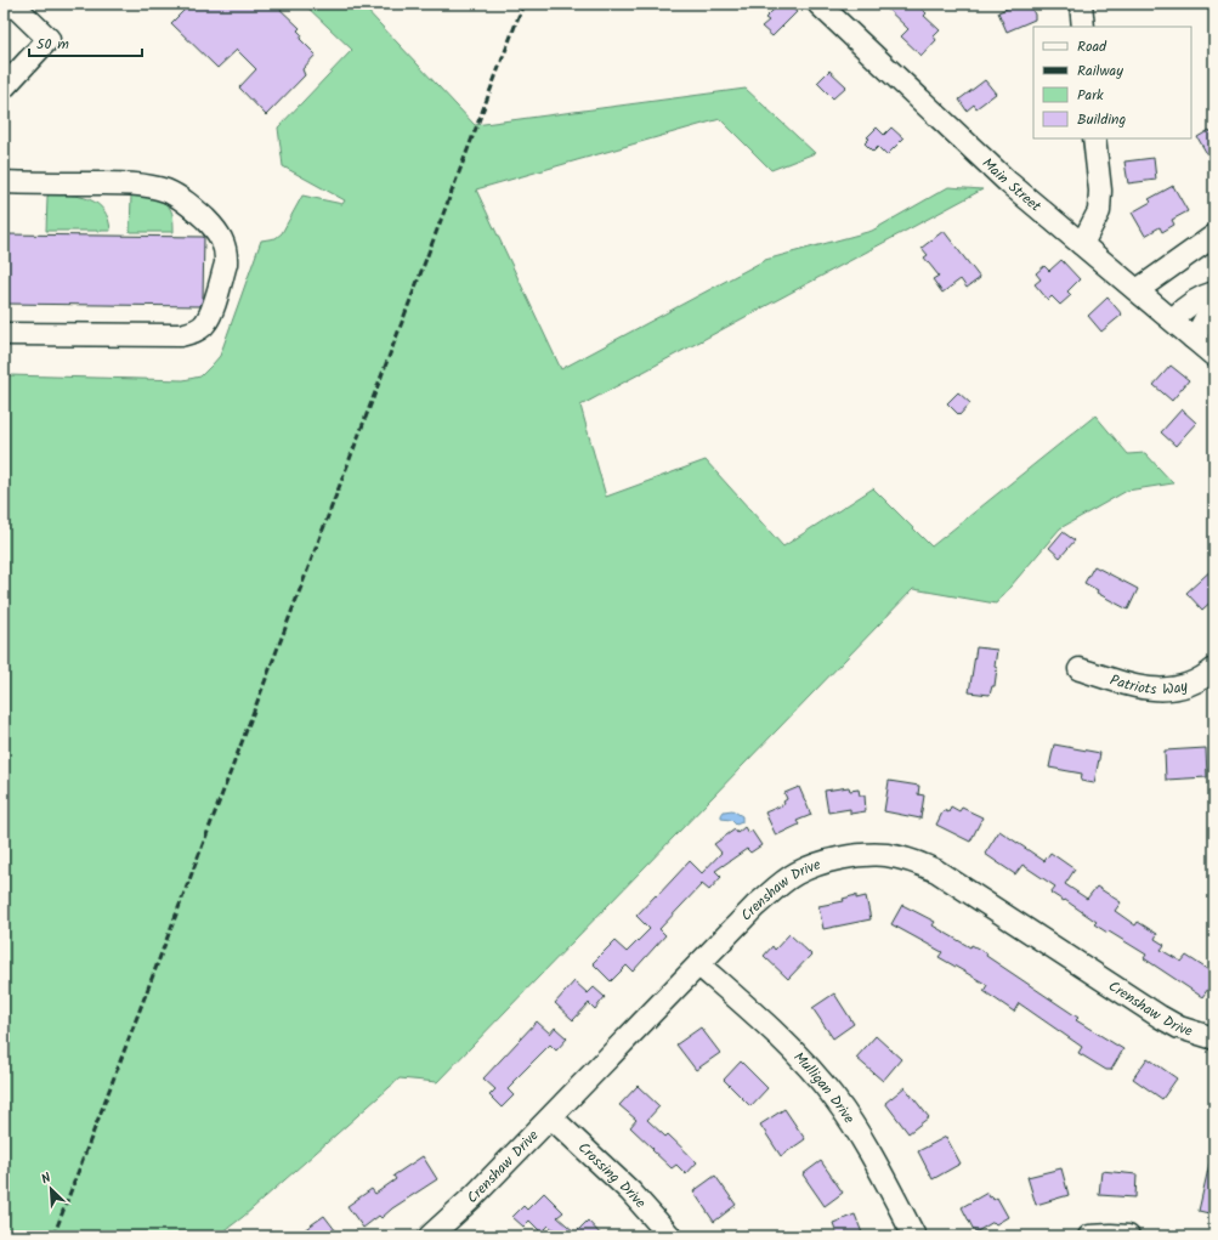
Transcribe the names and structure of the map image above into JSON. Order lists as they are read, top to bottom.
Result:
{
  "streets": {
    "street": [
      "Main Street",
      "Patriots Way",
      "Crenshaw Drive",
      "Mulligan Drive",
      "Crossing Drive"
    ]
  },
  "crossings": [
    ["Crenshaw Drive", "Mulligan Drive"],
    ["Crenshaw Drive", "Crossing Drive"]
  ],
  "legend": [
    "Road",
    "Railway",
    "Park",
    "Building"
  ],
  "scale_bar": "50 m",
  "north": "top left"
}
